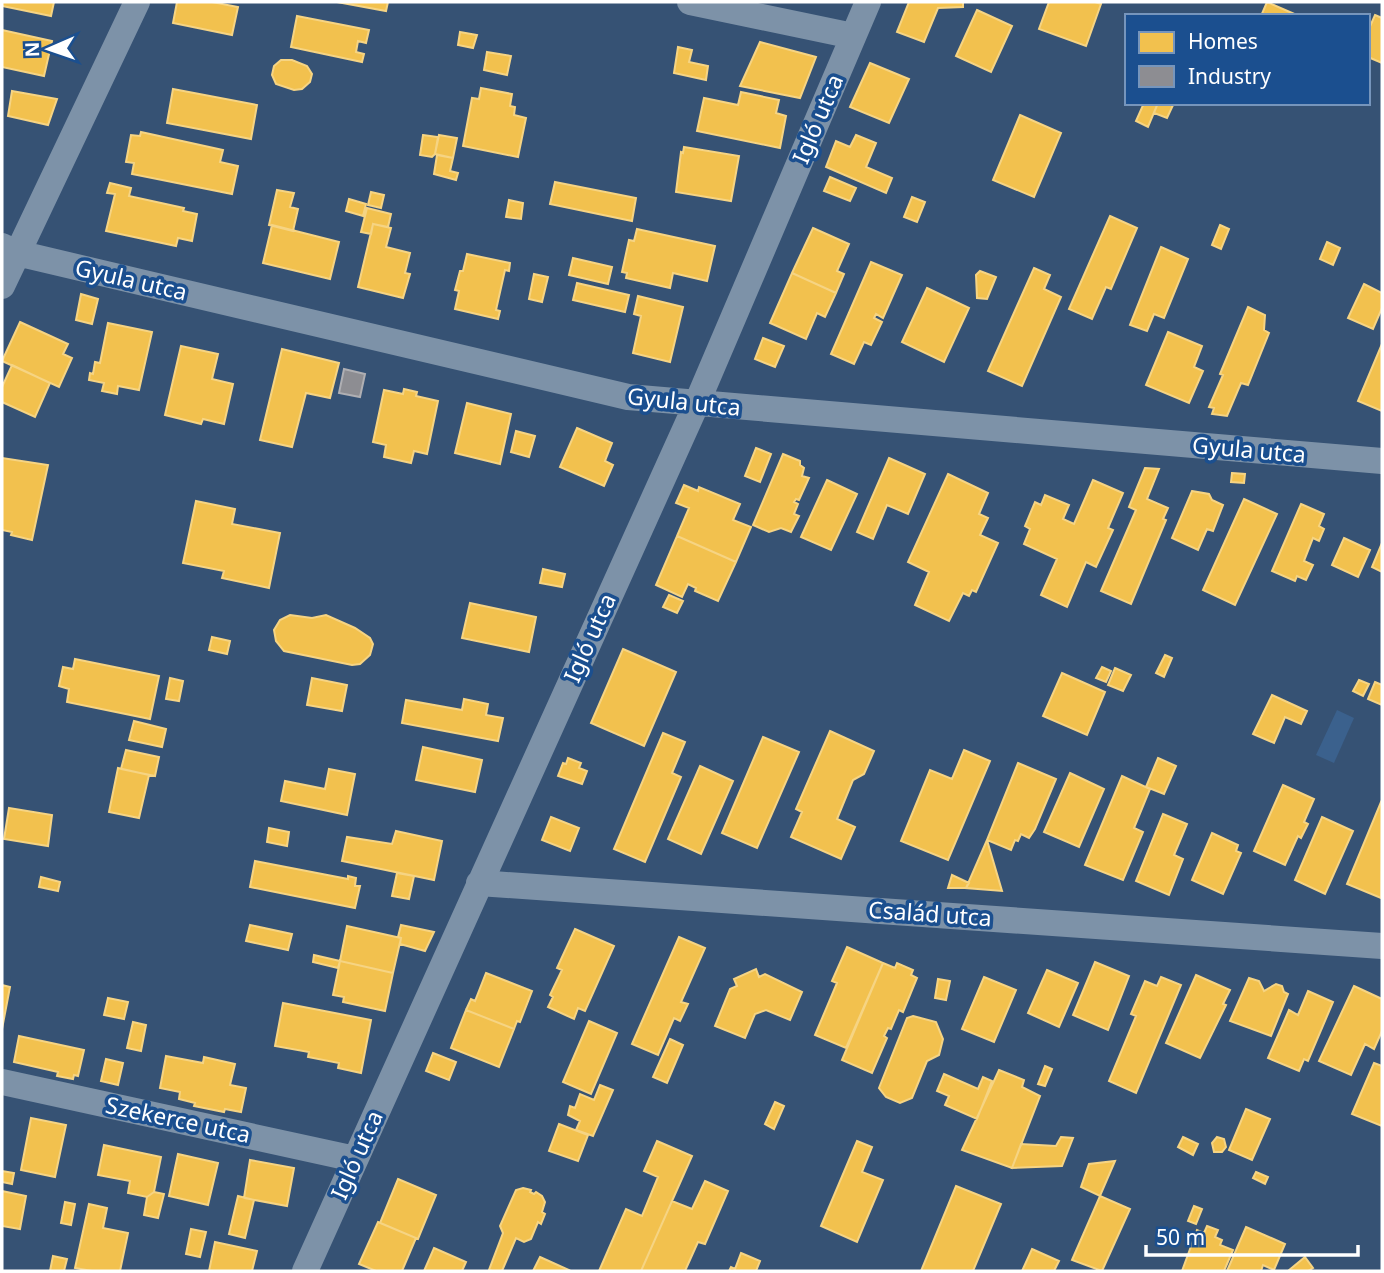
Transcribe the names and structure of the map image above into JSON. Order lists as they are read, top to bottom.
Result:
{
  "streets": {
    "street": [
      "Igló utca",
      "Gyula utca",
      "Család utca",
      "Szekerce utca"
    ]
  },
  "crossings": [
    ["Igló utca", "Gyula utca"],
    ["Igló utca", "Család utca"],
    ["Igló utca", "Szekerce utca"]
  ],
  "legend": ["Homes", "Industry"],
  "scale_bar": "50 m",
  "north": "left"
}
